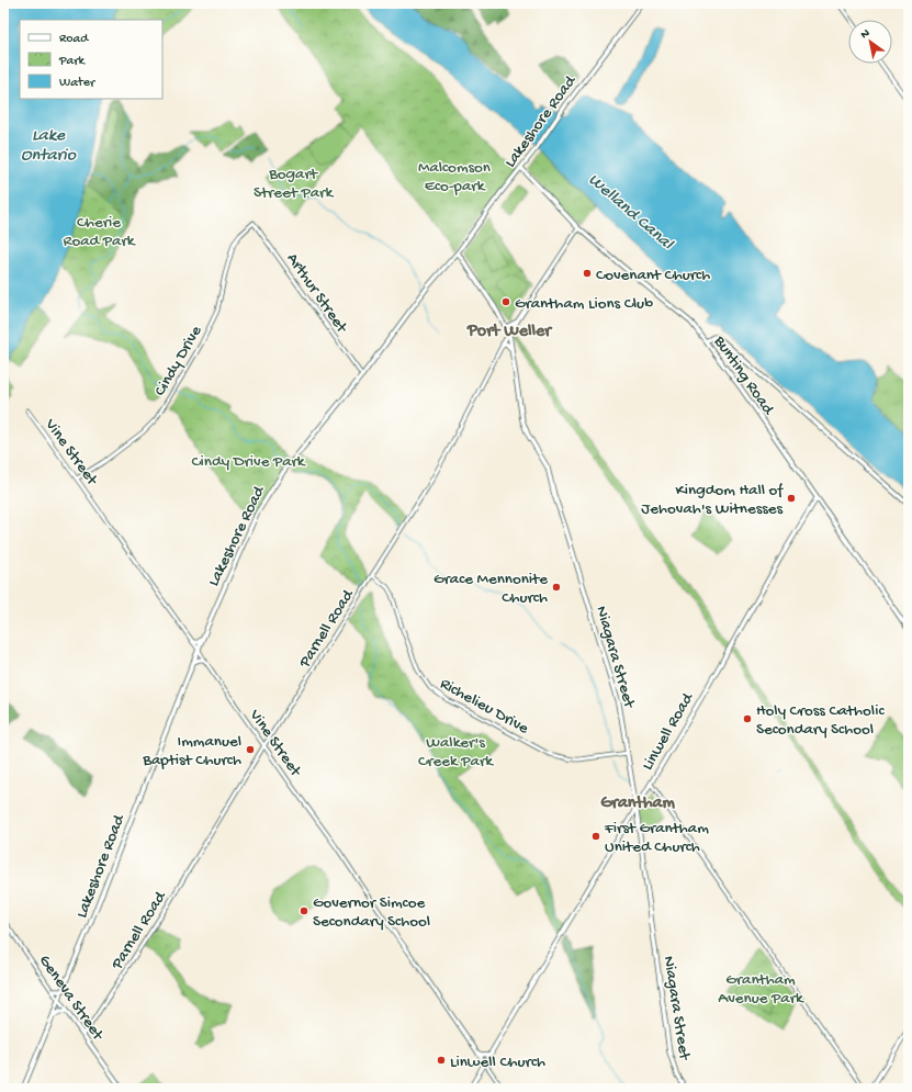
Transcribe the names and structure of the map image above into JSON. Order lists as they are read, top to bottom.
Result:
{
  "streets": {
    "main road": [
      "Lakeshore Road",
      "Bunting Road",
      "Niagara Street",
      "Linwell Road",
      "Geneva Street"
    ],
    "street": [
      "Arthur Street",
      "Cindy Drive",
      "Vine Street",
      "Parnell Road",
      "Richelieu Drive"
    ]
  },
  "crossings": [
    ["Lakeshore Road", "Arthur Street"],
    ["Lakeshore Road", "Bunting Road"],
    ["Lakeshore Road", "Vine Street"],
    ["Lakeshore Road", "Niagara Street"],
    ["Lakeshore Road", "Geneva Street"],
    ["Arthur Street", "Cindy Drive"],
    ["Cindy Drive", "Vine Street"],
    ["Bunting Road", "Parnell Road"],
    ["Bunting Road", "Linwell Road"],
    ["Vine Street", "Parnell Road"],
    ["Vine Street", "Linwell Road"],
    ["Parnell Road", "Niagara Street"],
    ["Parnell Road", "Richelieu Drive"],
    ["Parnell Road", "Geneva Street"],
    ["Niagara Street", "Richelieu Drive"],
    ["Niagara Street", "Linwell Road"]
  ],
  "districts": ["Port Weller", "Grantham"],
  "water": ["Lake Ontario", "Welland Canal"],
  "parks": [
    "Malcomson Eco-park",
    "Bogart Street Park",
    "Cherie Road Park",
    "Cindy Drive Park",
    "Walker's Creek Park",
    "Grantham Avenue Park"
  ],
  "places": [
    "Covenant Church",
    "Grantham Lions Club",
    "Kingdom Hall of Jehovah's Witnesses",
    "Grace Mennonite Church",
    "Holy Cross Catholic Secondary School",
    "Immanuel Baptist Church",
    "First Grantham United Church",
    "Governor Simcoe Secondary School",
    "Linwell Church"
  ],
  "legend": ["Road", "Park", "Water"],
  "north": "top left"
}
